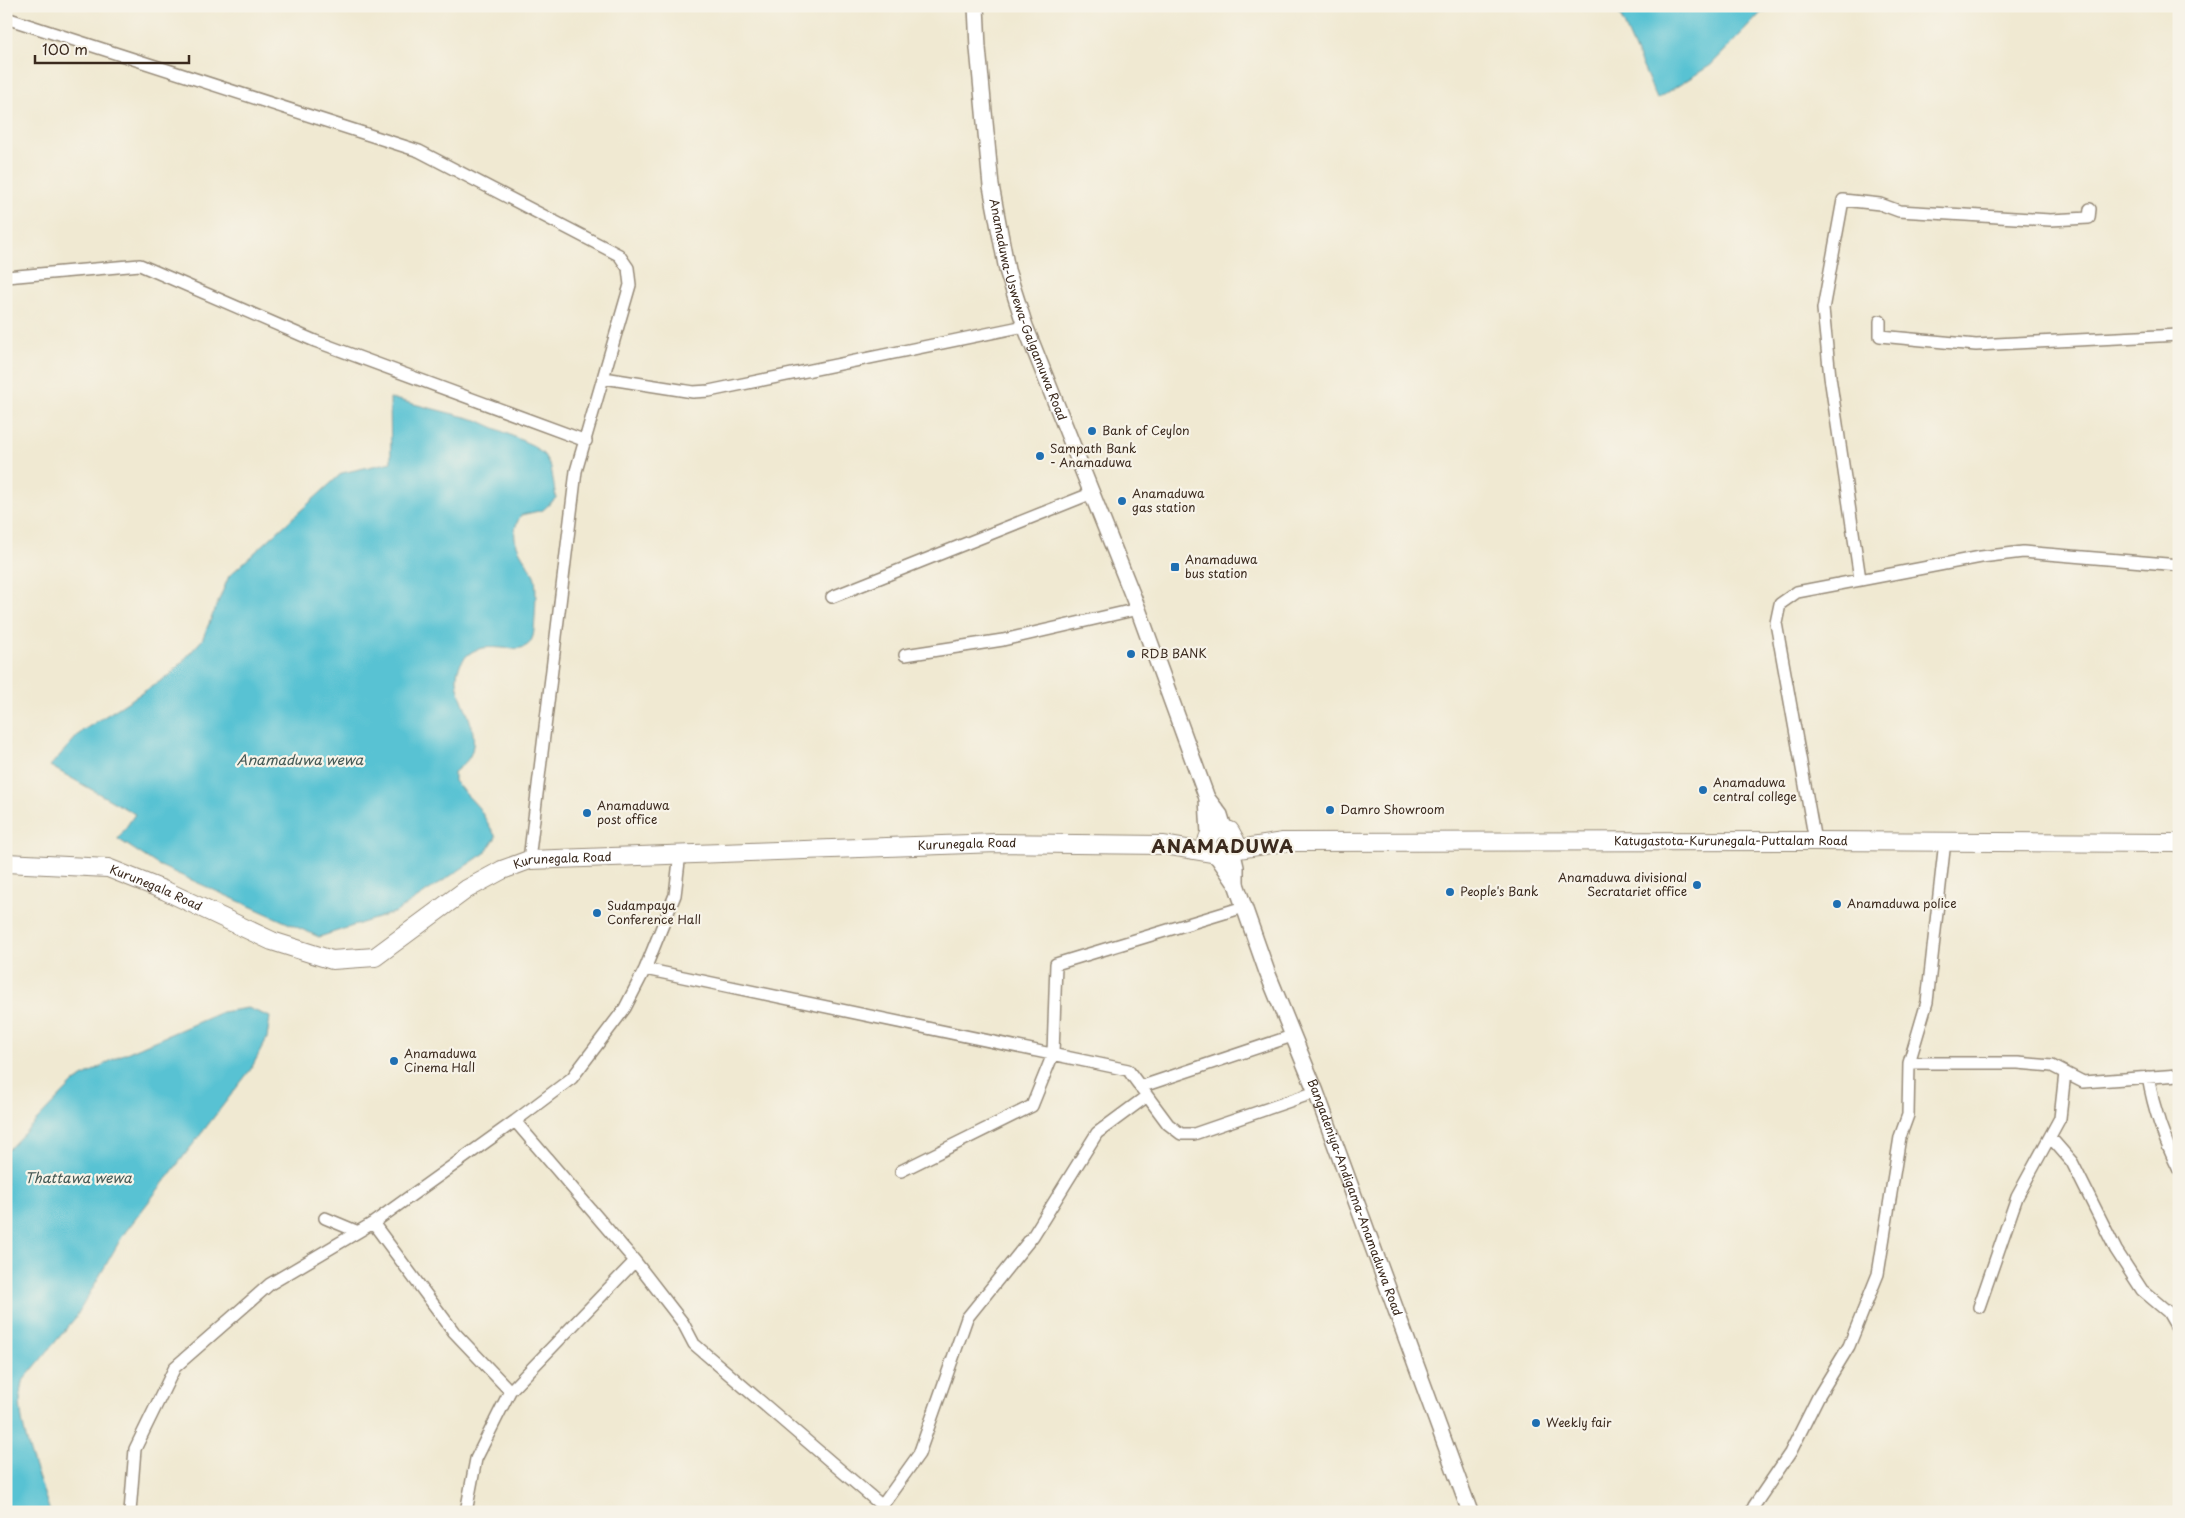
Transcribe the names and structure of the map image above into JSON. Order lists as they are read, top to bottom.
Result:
{
  "streets": {
    "highway": ["Katugastota-Kurunegala-Puttalam Road", "Kurunegala Road"],
    "main road": ["Anamaduwa-Uswewa-Galgamuwa Road", "Bangadeniya-Andigama-Anamaduwa Road"]
  },
  "crossings": [
    ["Anamaduwa-Uswewa-Galgamuwa Road", "Katugastota-Kurunegala-Puttalam Road"],
    ["Anamaduwa-Uswewa-Galgamuwa Road", "Kurunegala Road"],
    ["Katugastota-Kurunegala-Puttalam Road", "Kurunegala Road"],
    ["Katugastota-Kurunegala-Puttalam Road", "Bangadeniya-Andigama-Anamaduwa Road"],
    ["Kurunegala Road", "Bangadeniya-Andigama-Anamaduwa Road"]
  ],
  "districts": ["ANAMADUWA"],
  "water": ["Anamaduwa wewa", "Thattawa wewa"],
  "places": {
    "other": [
      "Bank of Ceylon",
      "Sampath Bank - Anamaduwa",
      "Anamaduwa gas station",
      "RDB BANK",
      "Anamaduwa central college",
      "Damro Showroom",
      "Anamaduwa post office",
      "Anamaduwa divisional Secratariet office",
      "People's Bank",
      "Anamaduwa police",
      "Sudampaya Conference Hall",
      "Anamaduwa Cinema Hall",
      "Weekly fair"
    ],
    "transit": ["Anamaduwa bus station"]
  },
  "scale_bar": "100 m"
}
